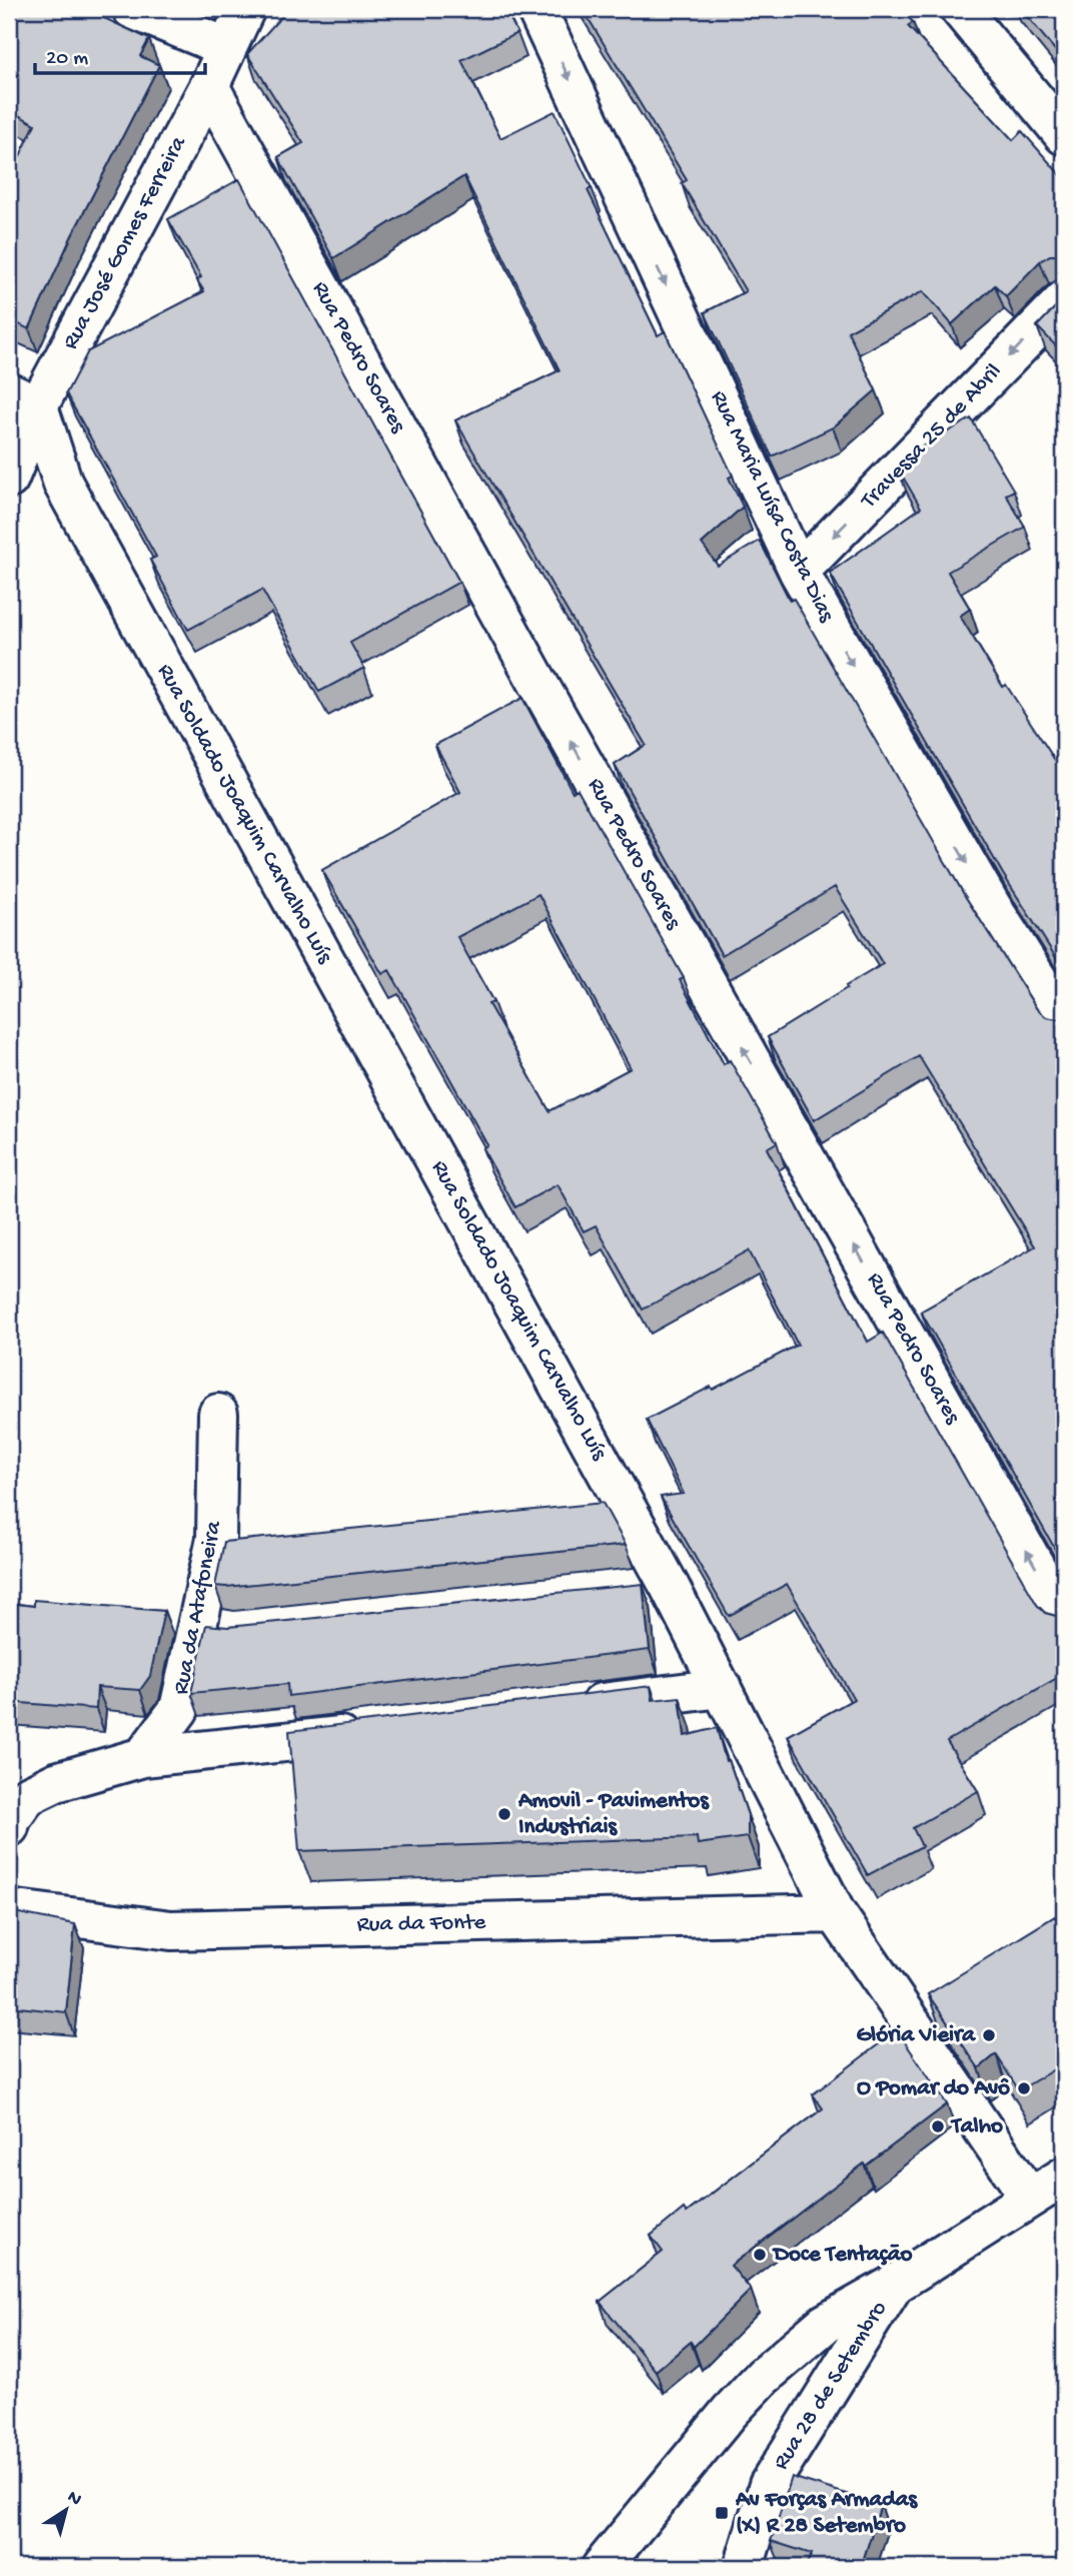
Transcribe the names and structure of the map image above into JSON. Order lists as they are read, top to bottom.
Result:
{
  "streets": {
    "street": [
      "Rua José Gomes Ferreira",
      "Rua Pedro Soares",
      "Travessa 25 de Abril",
      "Rua Maria Luísa Costa Dias",
      "Rua Soldado Joaquim Carvalho Luís",
      "Rua da Atafoneira",
      "Rua da Fonte",
      "Rua 28 de Setembro"
    ]
  },
  "crossings": [
    ["Rua José Gomes Ferreira", "Rua Pedro Soares"],
    ["Rua José Gomes Ferreira", "Rua Soldado Joaquim Carvalho Luís"],
    ["Travessa 25 de Abril", "Rua Maria Luísa Costa Dias"],
    ["Rua Soldado Joaquim Carvalho Luís", "Rua da Fonte"]
  ],
  "one_way": ["Rua Pedro Soares", "Travessa 25 de Abril", "Rua Maria Luísa Costa Dias"],
  "places": {
    "other": [
      "Amovil - Pavimentos Industriais",
      "Glória Vieira",
      "O Pomar do Avô",
      "Talho",
      "Doce Tentação"
    ],
    "transit": ["Av Forças Armadas (X) R 28 Setembro"]
  },
  "scale_bar": "20 m",
  "north": "top right"
}
